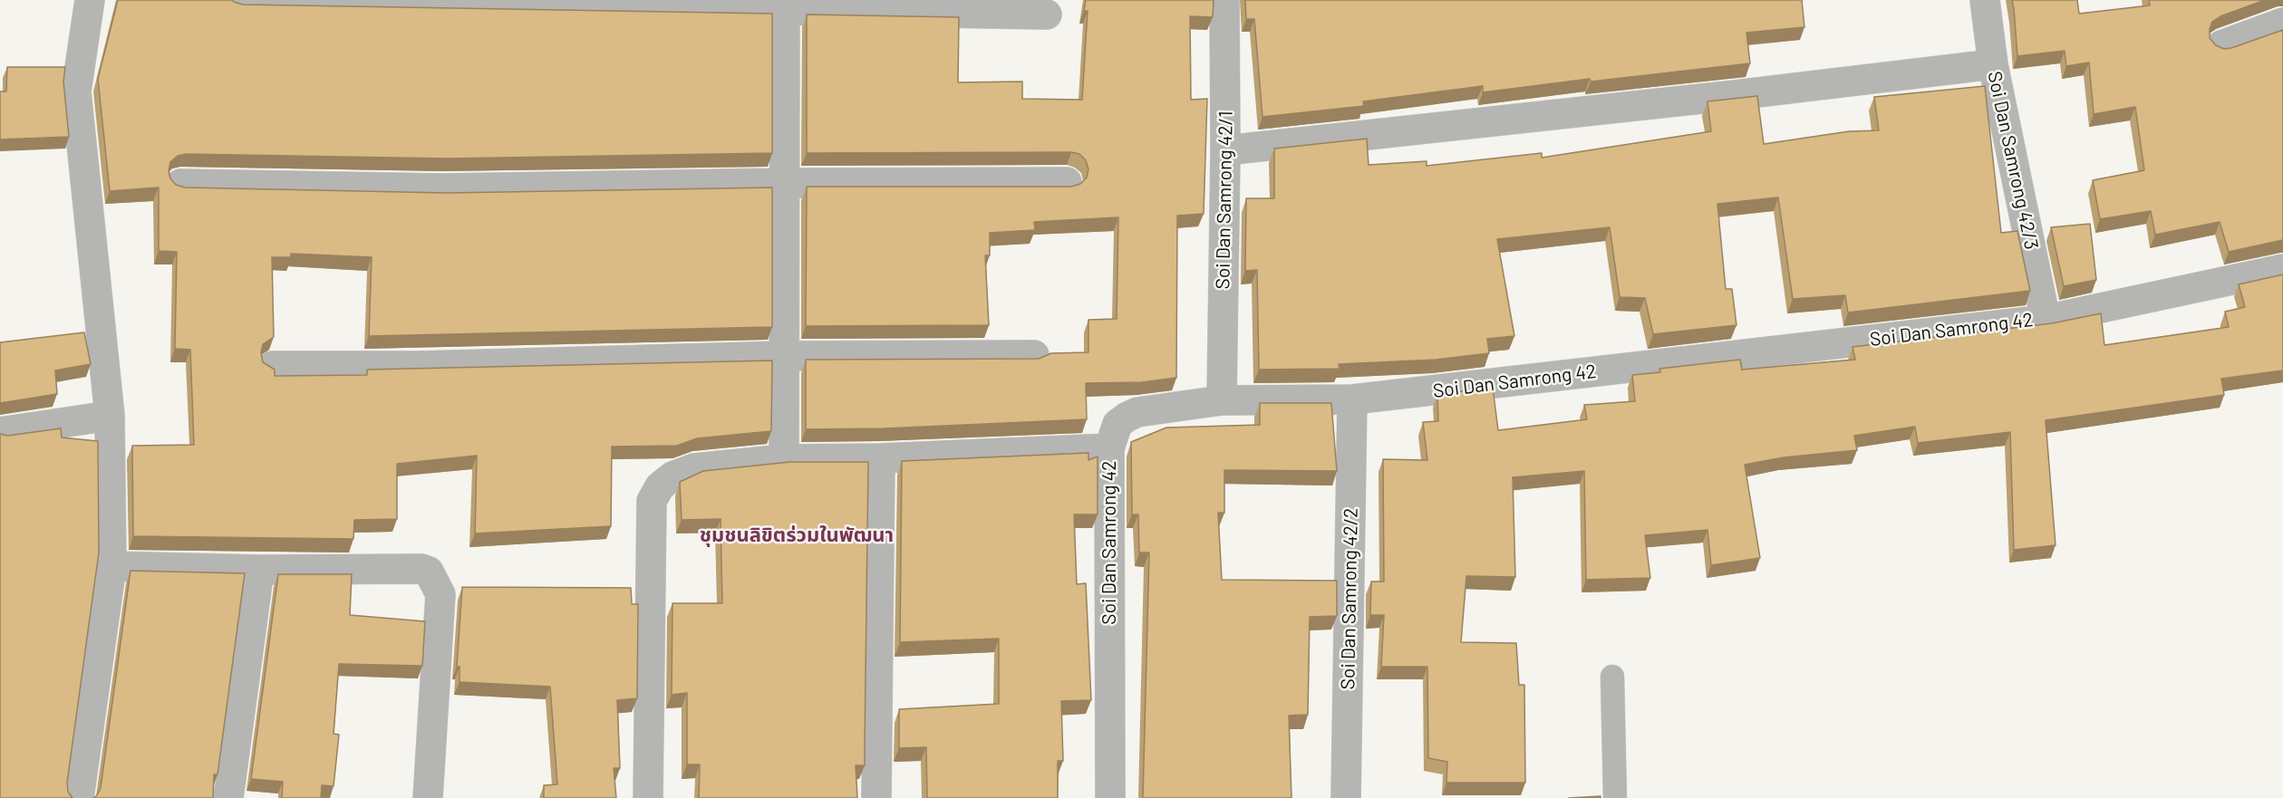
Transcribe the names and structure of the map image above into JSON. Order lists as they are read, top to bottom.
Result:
{
  "streets": {
    "street": [
      "Soi Dan Samrong 42/3",
      "Soi Dan Samrong 42/1",
      "Soi Dan Samrong 42",
      "Soi Dan Samrong 42/2"
    ]
  },
  "crossings": [
    ["Soi Dan Samrong 42/3", "Soi Dan Samrong 42"],
    ["Soi Dan Samrong 42/1", "Soi Dan Samrong 42"],
    ["Soi Dan Samrong 42", "Soi Dan Samrong 42/2"]
  ],
  "districts": ["ชุมชนลิขิตร่วมในพัฒนา"]
}
